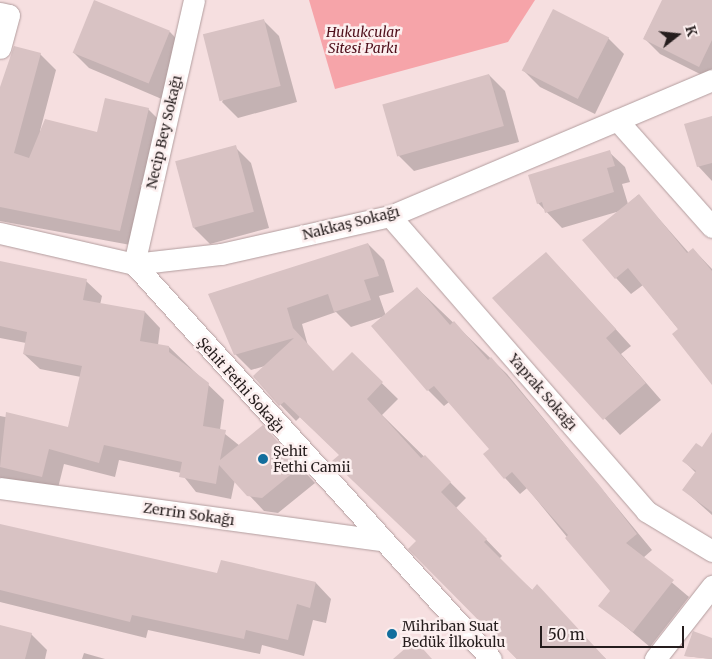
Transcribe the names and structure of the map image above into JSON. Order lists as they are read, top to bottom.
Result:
{
  "streets": {
    "street": [
      "Necip Bey Sokağı",
      "Nakkaş Sokağı",
      "Şehit Fethi Sokağı",
      "Yaprak Sokağı",
      "Zerrin Sokağı"
    ]
  },
  "crossings": [
    ["Necip Bey Sokağı", "Nakkaş Sokağı"],
    ["Necip Bey Sokağı", "Şehit Fethi Sokağı"],
    ["Nakkaş Sokağı", "Şehit Fethi Sokağı"],
    ["Nakkaş Sokağı", "Yaprak Sokağı"],
    ["Şehit Fethi Sokağı", "Zerrin Sokağı"]
  ],
  "parks": ["Hukukçular Sitesi Parkı"],
  "places": ["Şehit Fethi Camii", "Mihriban Suat Bedük İlkokulu"],
  "scale_bar": "50 m",
  "north": "right"
}
